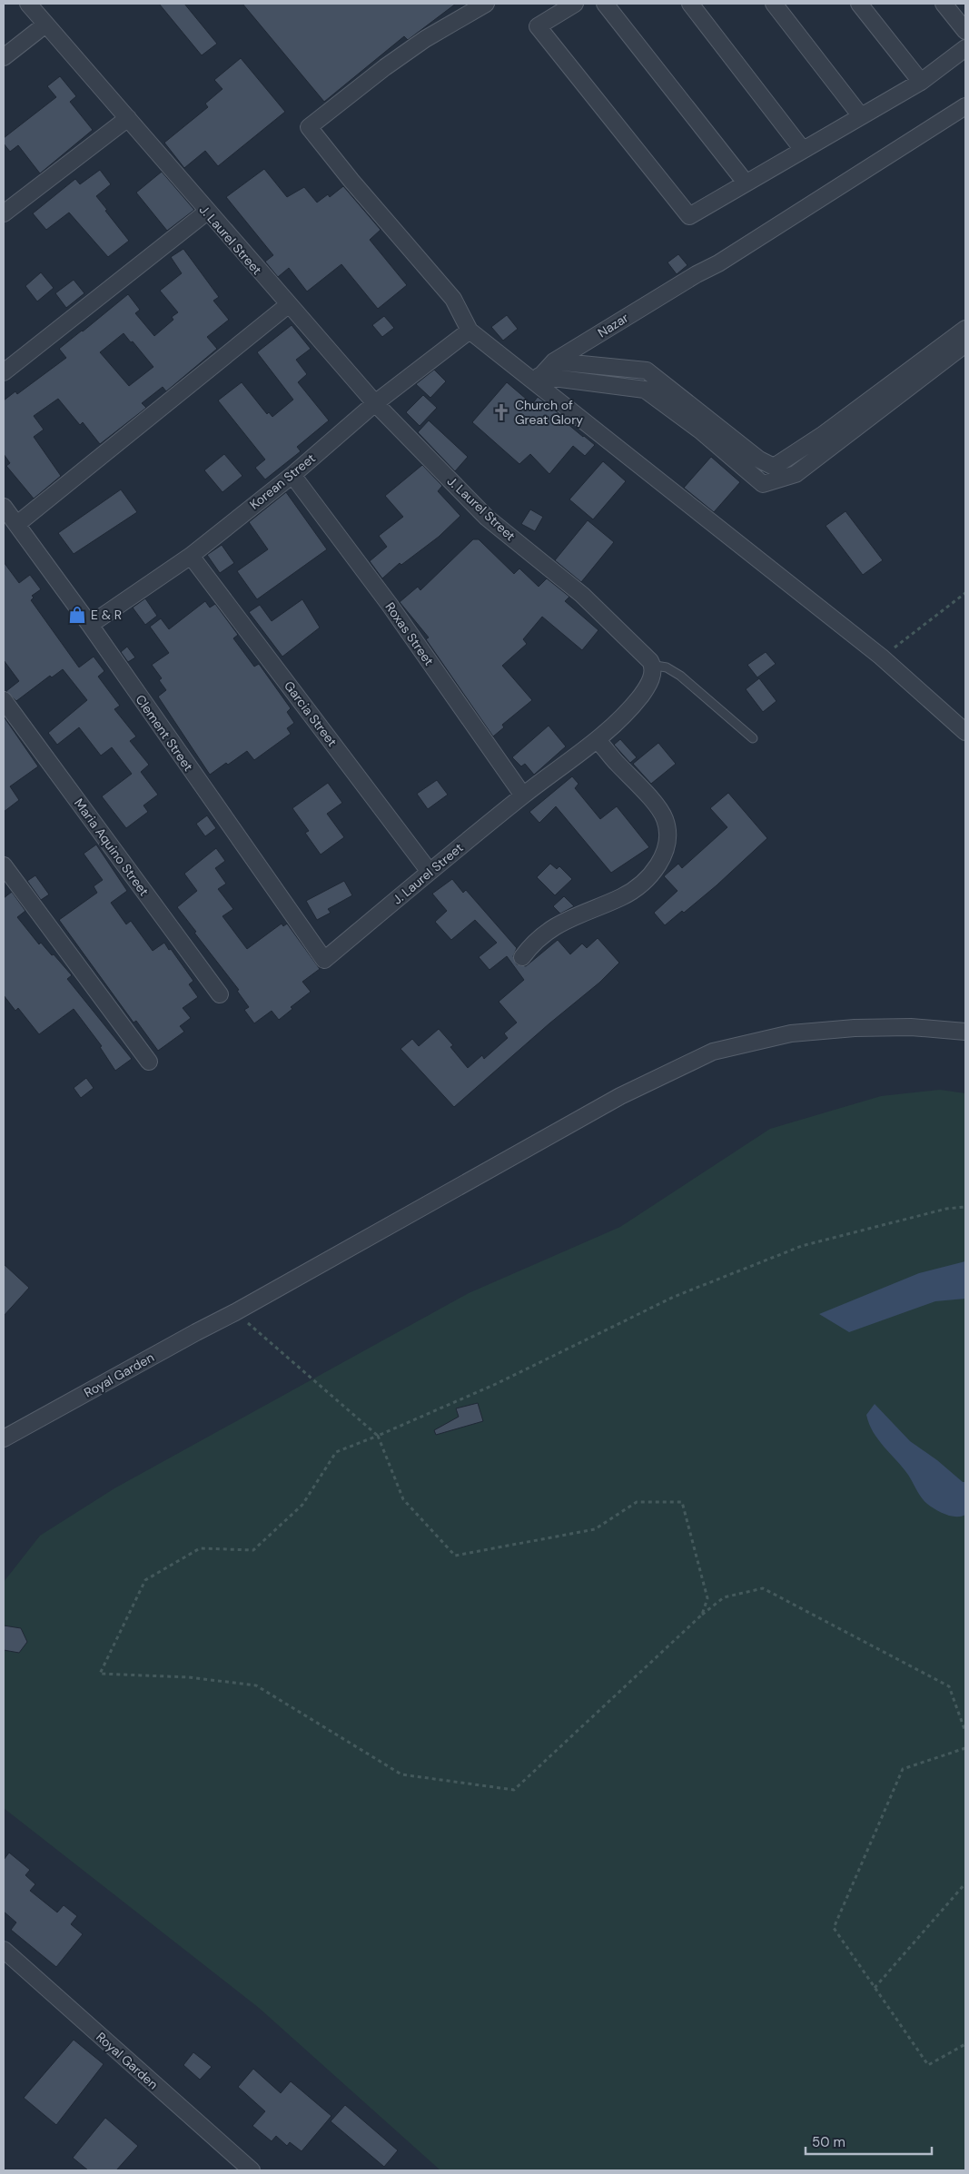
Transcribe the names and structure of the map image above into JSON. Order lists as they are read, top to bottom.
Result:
{
  "streets": {
    "street": [
      "J. Laurel Street",
      "Nazar",
      "Korean Street",
      "Roxas Street",
      "Garcia Street",
      "Clement Street",
      "Maria Aquino Street",
      "Royal Garden"
    ]
  },
  "crossings": [
    ["J. Laurel Street", "Korean Street"],
    ["J. Laurel Street", "Roxas Street"],
    ["J. Laurel Street", "Garcia Street"],
    ["J. Laurel Street", "Clement Street"],
    ["Korean Street", "Roxas Street"],
    ["Korean Street", "Garcia Street"],
    ["Korean Street", "Clement Street"]
  ],
  "places": {
    "church": ["Church of Great Glory"],
    "shop": ["E & R"]
  },
  "scale_bar": "50 m"
}
